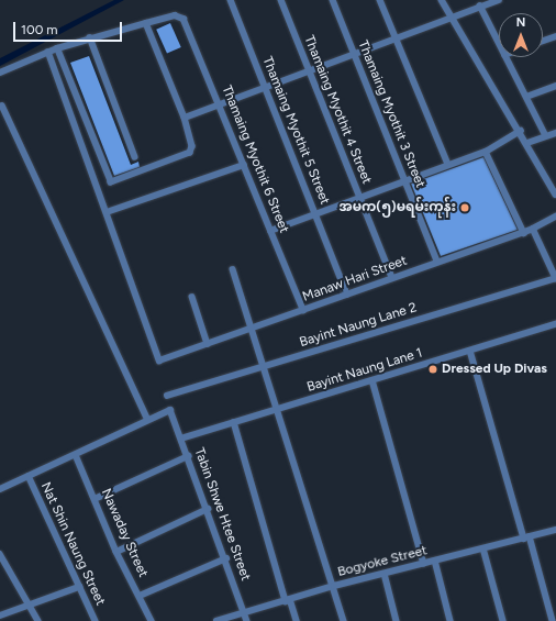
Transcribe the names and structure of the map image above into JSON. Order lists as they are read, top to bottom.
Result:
{
  "streets": {
    "street": [
      "Thamaing Myothit 4 Street",
      "Thamaing Myothit 3 Street",
      "Thamaing Myothit 5 Street",
      "Thamaing Myothit 6 Street",
      "Manaw Hari Street",
      "Bayint Naung Lane 2",
      "Bayint Naung Lane 1",
      "Tabin Shwe Htee Street",
      "Nawaday Street",
      "Nat Shin Naung Street",
      "Bogyoke Street"
    ]
  },
  "crossings": [
    ["Thamaing Myothit 4 Street", "Manaw Hari Street"],
    ["Thamaing Myothit 3 Street", "Manaw Hari Street"],
    ["Thamaing Myothit 5 Street", "Manaw Hari Street"],
    ["Thamaing Myothit 6 Street", "Manaw Hari Street"],
    ["Bayint Naung Lane 1", "Tabin Shwe Htee Street"],
    ["Tabin Shwe Htee Street", "Bogyoke Street"]
  ],
  "places": ["အမက(၅)မရမ်းကုန်း", "Dressed Up Divas"],
  "scale_bar": "100 m",
  "north": "top"
}
